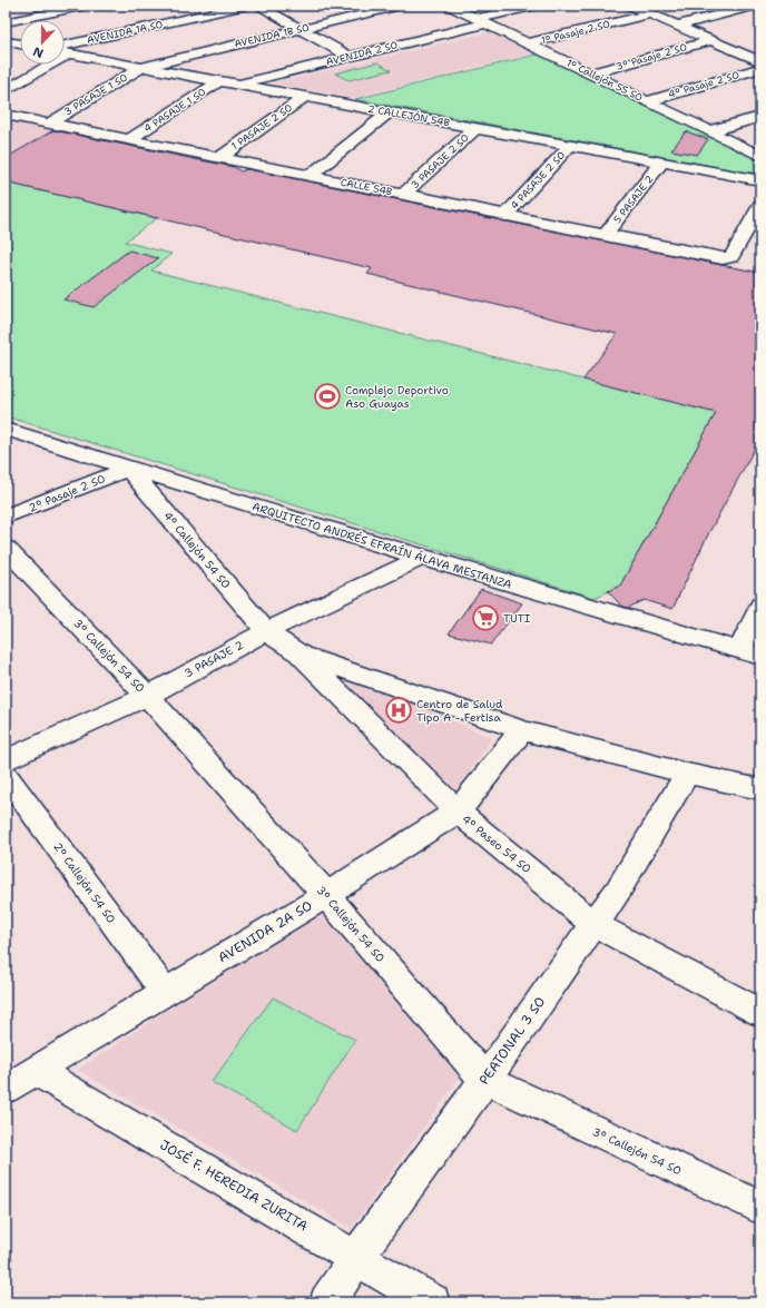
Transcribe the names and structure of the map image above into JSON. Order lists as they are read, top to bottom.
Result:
{
  "streets": {
    "street": [
      "AVENIDA 1A SO",
      "1º Pasaje 2 SO",
      "AVENIDA 1B SO",
      "AVENIDA 2 SO",
      "3º Pasaje 2 SO",
      "1º Callejón 55 SO",
      "4º Pasaje 2 SO",
      "3 PASAJE 1 SO",
      "4 PASAJE 1 SO",
      "2 CALLEJÓN 54B",
      "1 PASAJE 2 SO",
      "3 PASAJE 2 SO",
      "4 PASAJE 2 SO",
      "CALLE 54B",
      "5 PASAJE 2",
      "2º Pasaje 2 SO",
      "ARQUITECTO ANDRÉS EFRAÍN ÁLAVA MESTANZA",
      "4º Callejón 54 SO",
      "3º Callejón 54 SO",
      "3 PASAJE 2",
      "4º Paseo 54 SO",
      "2º Callejón 54 SO",
      "AVENIDA 2A SO",
      "PEATONAL 3 SO",
      "JOSÉ F. HEREDIA ZURITA"
    ]
  },
  "crossings": [
    ["1º Pasaje 2 SO", "1º Callejón 55 SO"],
    ["AVENIDA 1B SO", "3 PASAJE 1 SO"],
    ["AVENIDA 1B SO", "2 CALLEJÓN 54B"],
    ["AVENIDA 2 SO", "1º Callejón 55 SO"],
    ["AVENIDA 2 SO", "2 CALLEJÓN 54B"],
    ["3º Pasaje 2 SO", "1º Callejón 55 SO"],
    ["1º Callejón 55 SO", "4º Pasaje 2 SO"],
    ["3 PASAJE 1 SO", "2 CALLEJÓN 54B"],
    ["3 PASAJE 1 SO", "CALLE 54B"],
    ["4 PASAJE 1 SO", "2 CALLEJÓN 54B"],
    ["4 PASAJE 1 SO", "CALLE 54B"],
    ["2 CALLEJÓN 54B", "1 PASAJE 2 SO"],
    ["2 CALLEJÓN 54B", "3 PASAJE 2 SO"],
    ["2 CALLEJÓN 54B", "4 PASAJE 2 SO"],
    ["2 CALLEJÓN 54B", "5 PASAJE 2"],
    ["1 PASAJE 2 SO", "CALLE 54B"],
    ["3 PASAJE 2 SO", "CALLE 54B"],
    ["4 PASAJE 2 SO", "CALLE 54B"],
    ["CALLE 54B", "5 PASAJE 2"],
    ["2º Pasaje 2 SO", "ARQUITECTO ANDRÉS EFRAÍN ÁLAVA MESTANZA"],
    ["2º Pasaje 2 SO", "4º Callejón 54 SO"],
    ["ARQUITECTO ANDRÉS EFRAÍN ÁLAVA MESTANZA", "4º Callejón 54 SO"],
    ["ARQUITECTO ANDRÉS EFRAÍN ÁLAVA MESTANZA", "3 PASAJE 2"],
    ["4º Callejón 54 SO", "3 PASAJE 2"],
    ["4º Callejón 54 SO", "4º Paseo 54 SO"],
    ["3º Callejón 54 SO", "3 PASAJE 2"],
    ["3º Callejón 54 SO", "AVENIDA 2A SO"],
    ["3º Callejón 54 SO", "PEATONAL 3 SO"],
    ["3 PASAJE 2", "4º Paseo 54 SO"],
    ["4º Paseo 54 SO", "AVENIDA 2A SO"],
    ["4º Paseo 54 SO", "PEATONAL 3 SO"],
    ["2º Callejón 54 SO", "AVENIDA 2A SO"],
    ["AVENIDA 2A SO", "JOSÉ F. HEREDIA ZURITA"],
    ["PEATONAL 3 SO", "JOSÉ F. HEREDIA ZURITA"]
  ],
  "places": {
    "sports": ["Complejo Deportivo Aso Guayas"],
    "supermarket": ["TUTI"],
    "hospital": ["Centro de Salud Tipo A - Fertisa"]
  },
  "north": "bottom"
}
